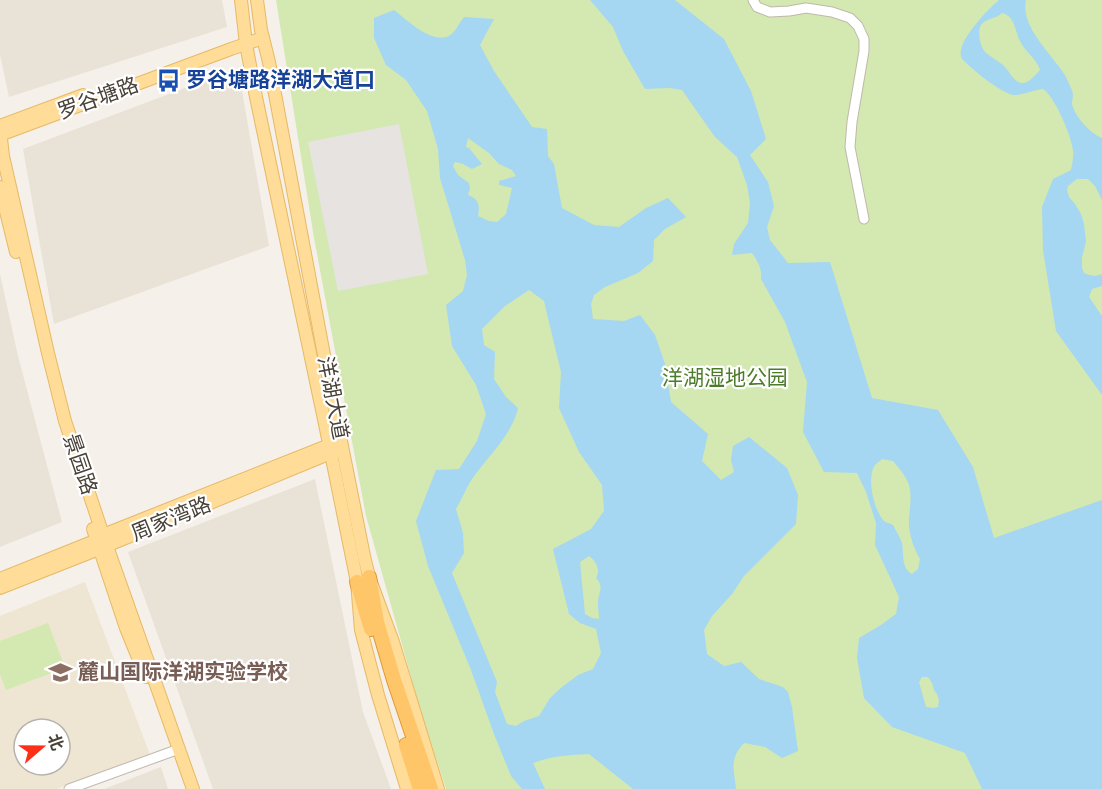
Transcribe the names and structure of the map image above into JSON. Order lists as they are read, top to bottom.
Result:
{
  "streets": {
    "main road": [
      "罗谷塘路",
      "洋湖大道",
      "景园路",
      "周家湾路"
    ]
  },
  "crossings": [
    ["罗谷塘路", "洋湖大道"],
    ["罗谷塘路", "景园路"],
    ["洋湖大道", "周家湾路"],
    ["景园路", "周家湾路"]
  ],
  "parks": ["洋湖湿地公园"],
  "places": {
    "bus stop": ["罗谷塘路洋湖大道口"],
    "school or university": ["麓山国际洋湖实验学校"]
  },
  "north": "right"
}
